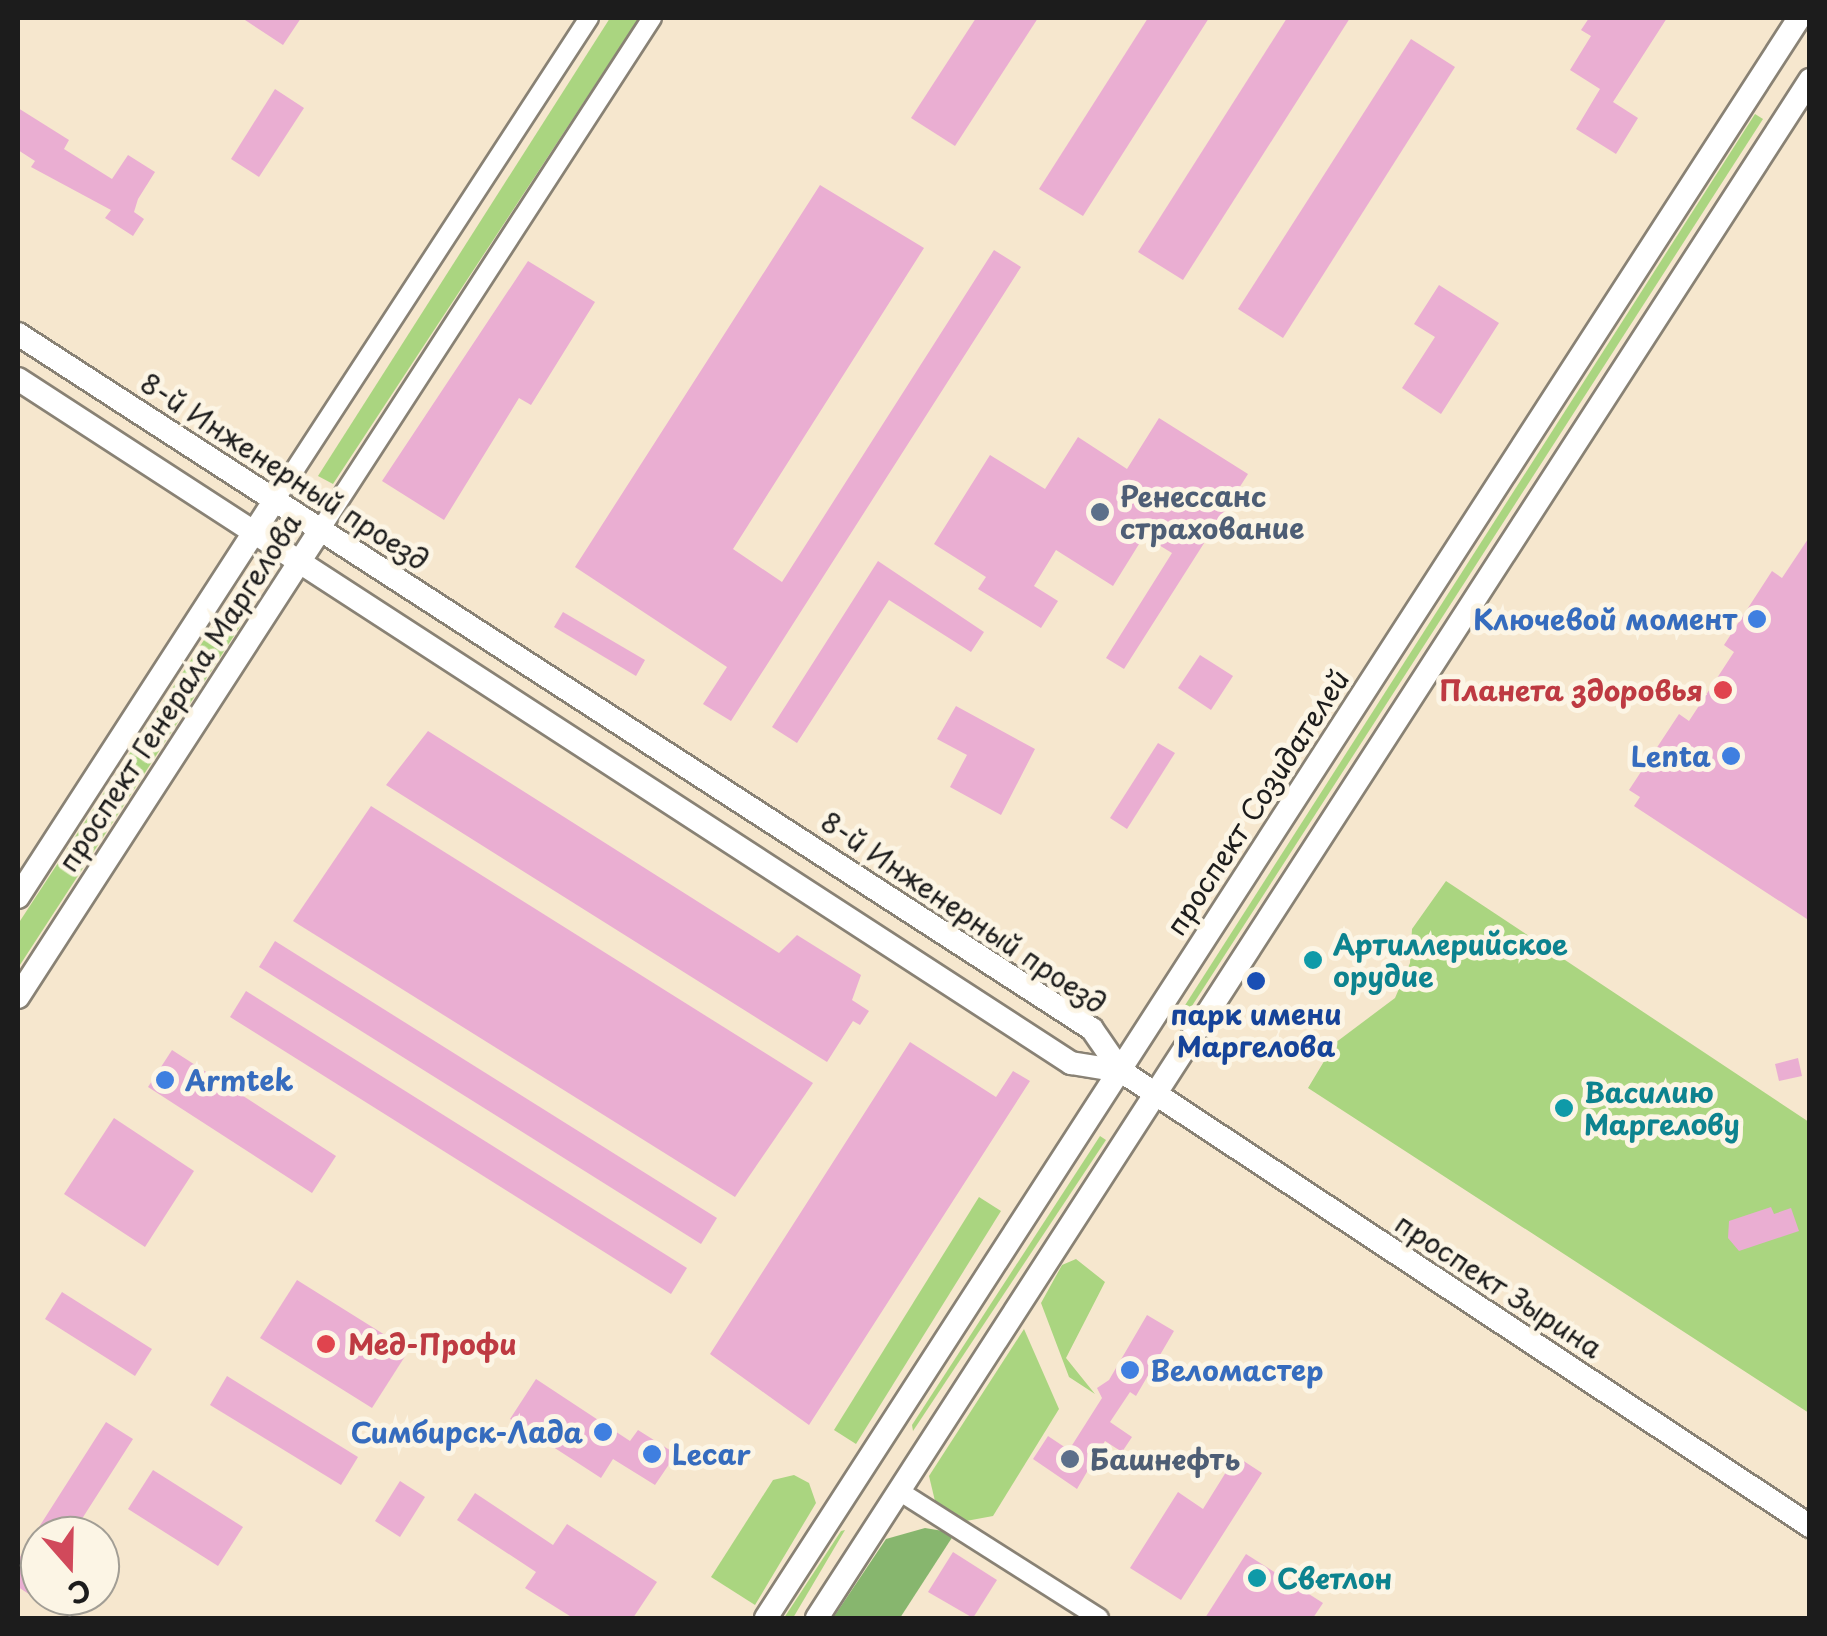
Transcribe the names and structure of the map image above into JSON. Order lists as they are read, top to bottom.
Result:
{
  "streets": {
    "street": [
      "8-й Инженерный проезд",
      "проспект Генерала Маргелова",
      "проспект Созидателей",
      "проспект Зырина"
    ]
  },
  "crossings": [
    ["8-й Инженерный проезд", "проспект Генерала Маргелова"],
    ["8-й Инженерный проезд", "проспект Созидателей"],
    ["8-й Инженерный проезд", "проспект Зырина"],
    ["проспект Созидателей", "проспект Зырина"]
  ],
  "places": [
    "Ренессанс страхование",
    "Ключевой момент",
    "Планета здоровья",
    "Lenta",
    "Артиллерийское орудие",
    "парк имени Маргелова",
    "Armtek",
    "Василию Маргелову",
    "Мед-Профи",
    "Веломастер",
    "Симбирск-Лада",
    "Lecar",
    "Башнефть",
    "Светлон"
  ],
  "north": "bottom"
}
